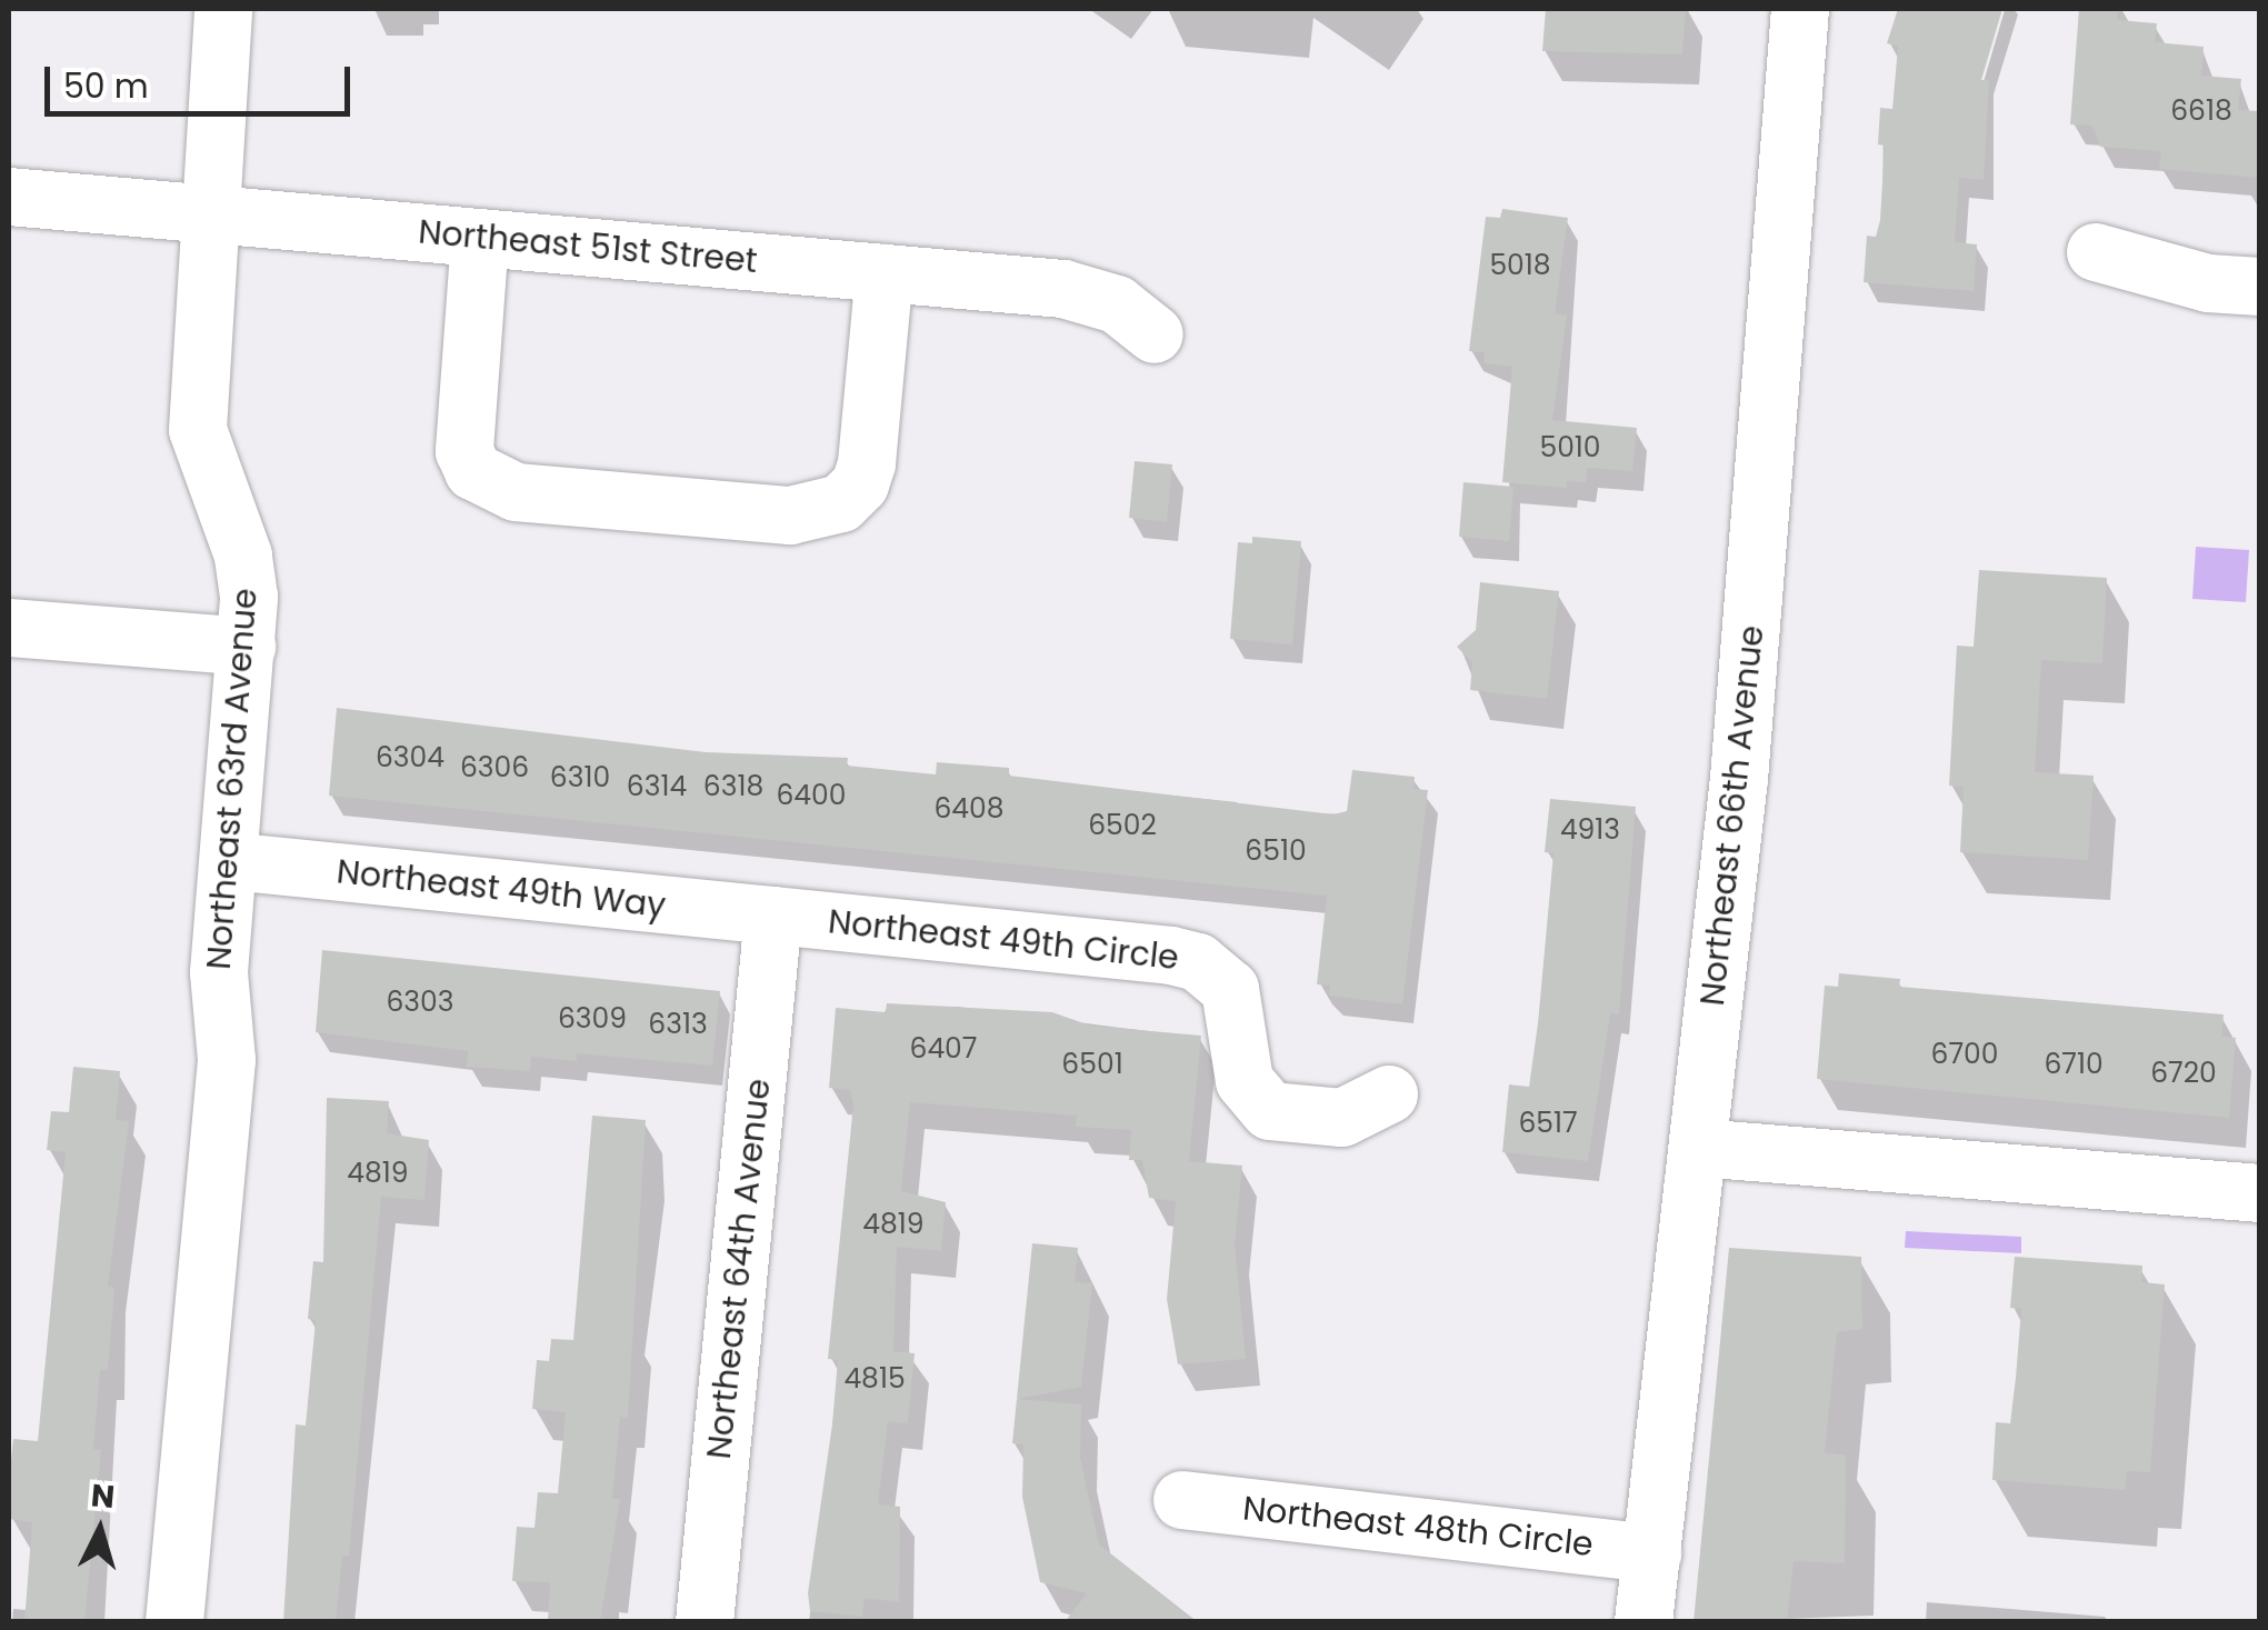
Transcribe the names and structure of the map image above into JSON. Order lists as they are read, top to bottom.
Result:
{
  "streets": {
    "street": [
      "Northeast 51st Street",
      "Northeast 63rd Avenue",
      "Northeast 66th Avenue",
      "Northeast 49th Way",
      "Northeast 49th Circle",
      "Northeast 64th Avenue",
      "Northeast 48th Circle"
    ]
  },
  "crossings": [
    ["Northeast 51st Street", "Northeast 63rd Avenue"],
    ["Northeast 63rd Avenue", "Northeast 49th Way"],
    ["Northeast 66th Avenue", "Northeast 48th Circle"],
    ["Northeast 49th Way", "Northeast 49th Circle"],
    ["Northeast 49th Way", "Northeast 64th Avenue"],
    ["Northeast 49th Circle", "Northeast 64th Avenue"]
  ],
  "house_numbers": [
    "6618",
    "5018",
    "5010",
    "6304",
    "6306",
    "6310",
    "6314",
    "6318",
    "6400",
    "6408",
    "6502",
    "4913",
    "6510",
    "6303",
    "6309",
    "6313",
    "6407",
    "6700",
    "6501",
    "6710",
    "6720",
    "6517",
    "4819",
    "4819",
    "4815"
  ],
  "scale_bar": "50 m",
  "north": "top"
}
